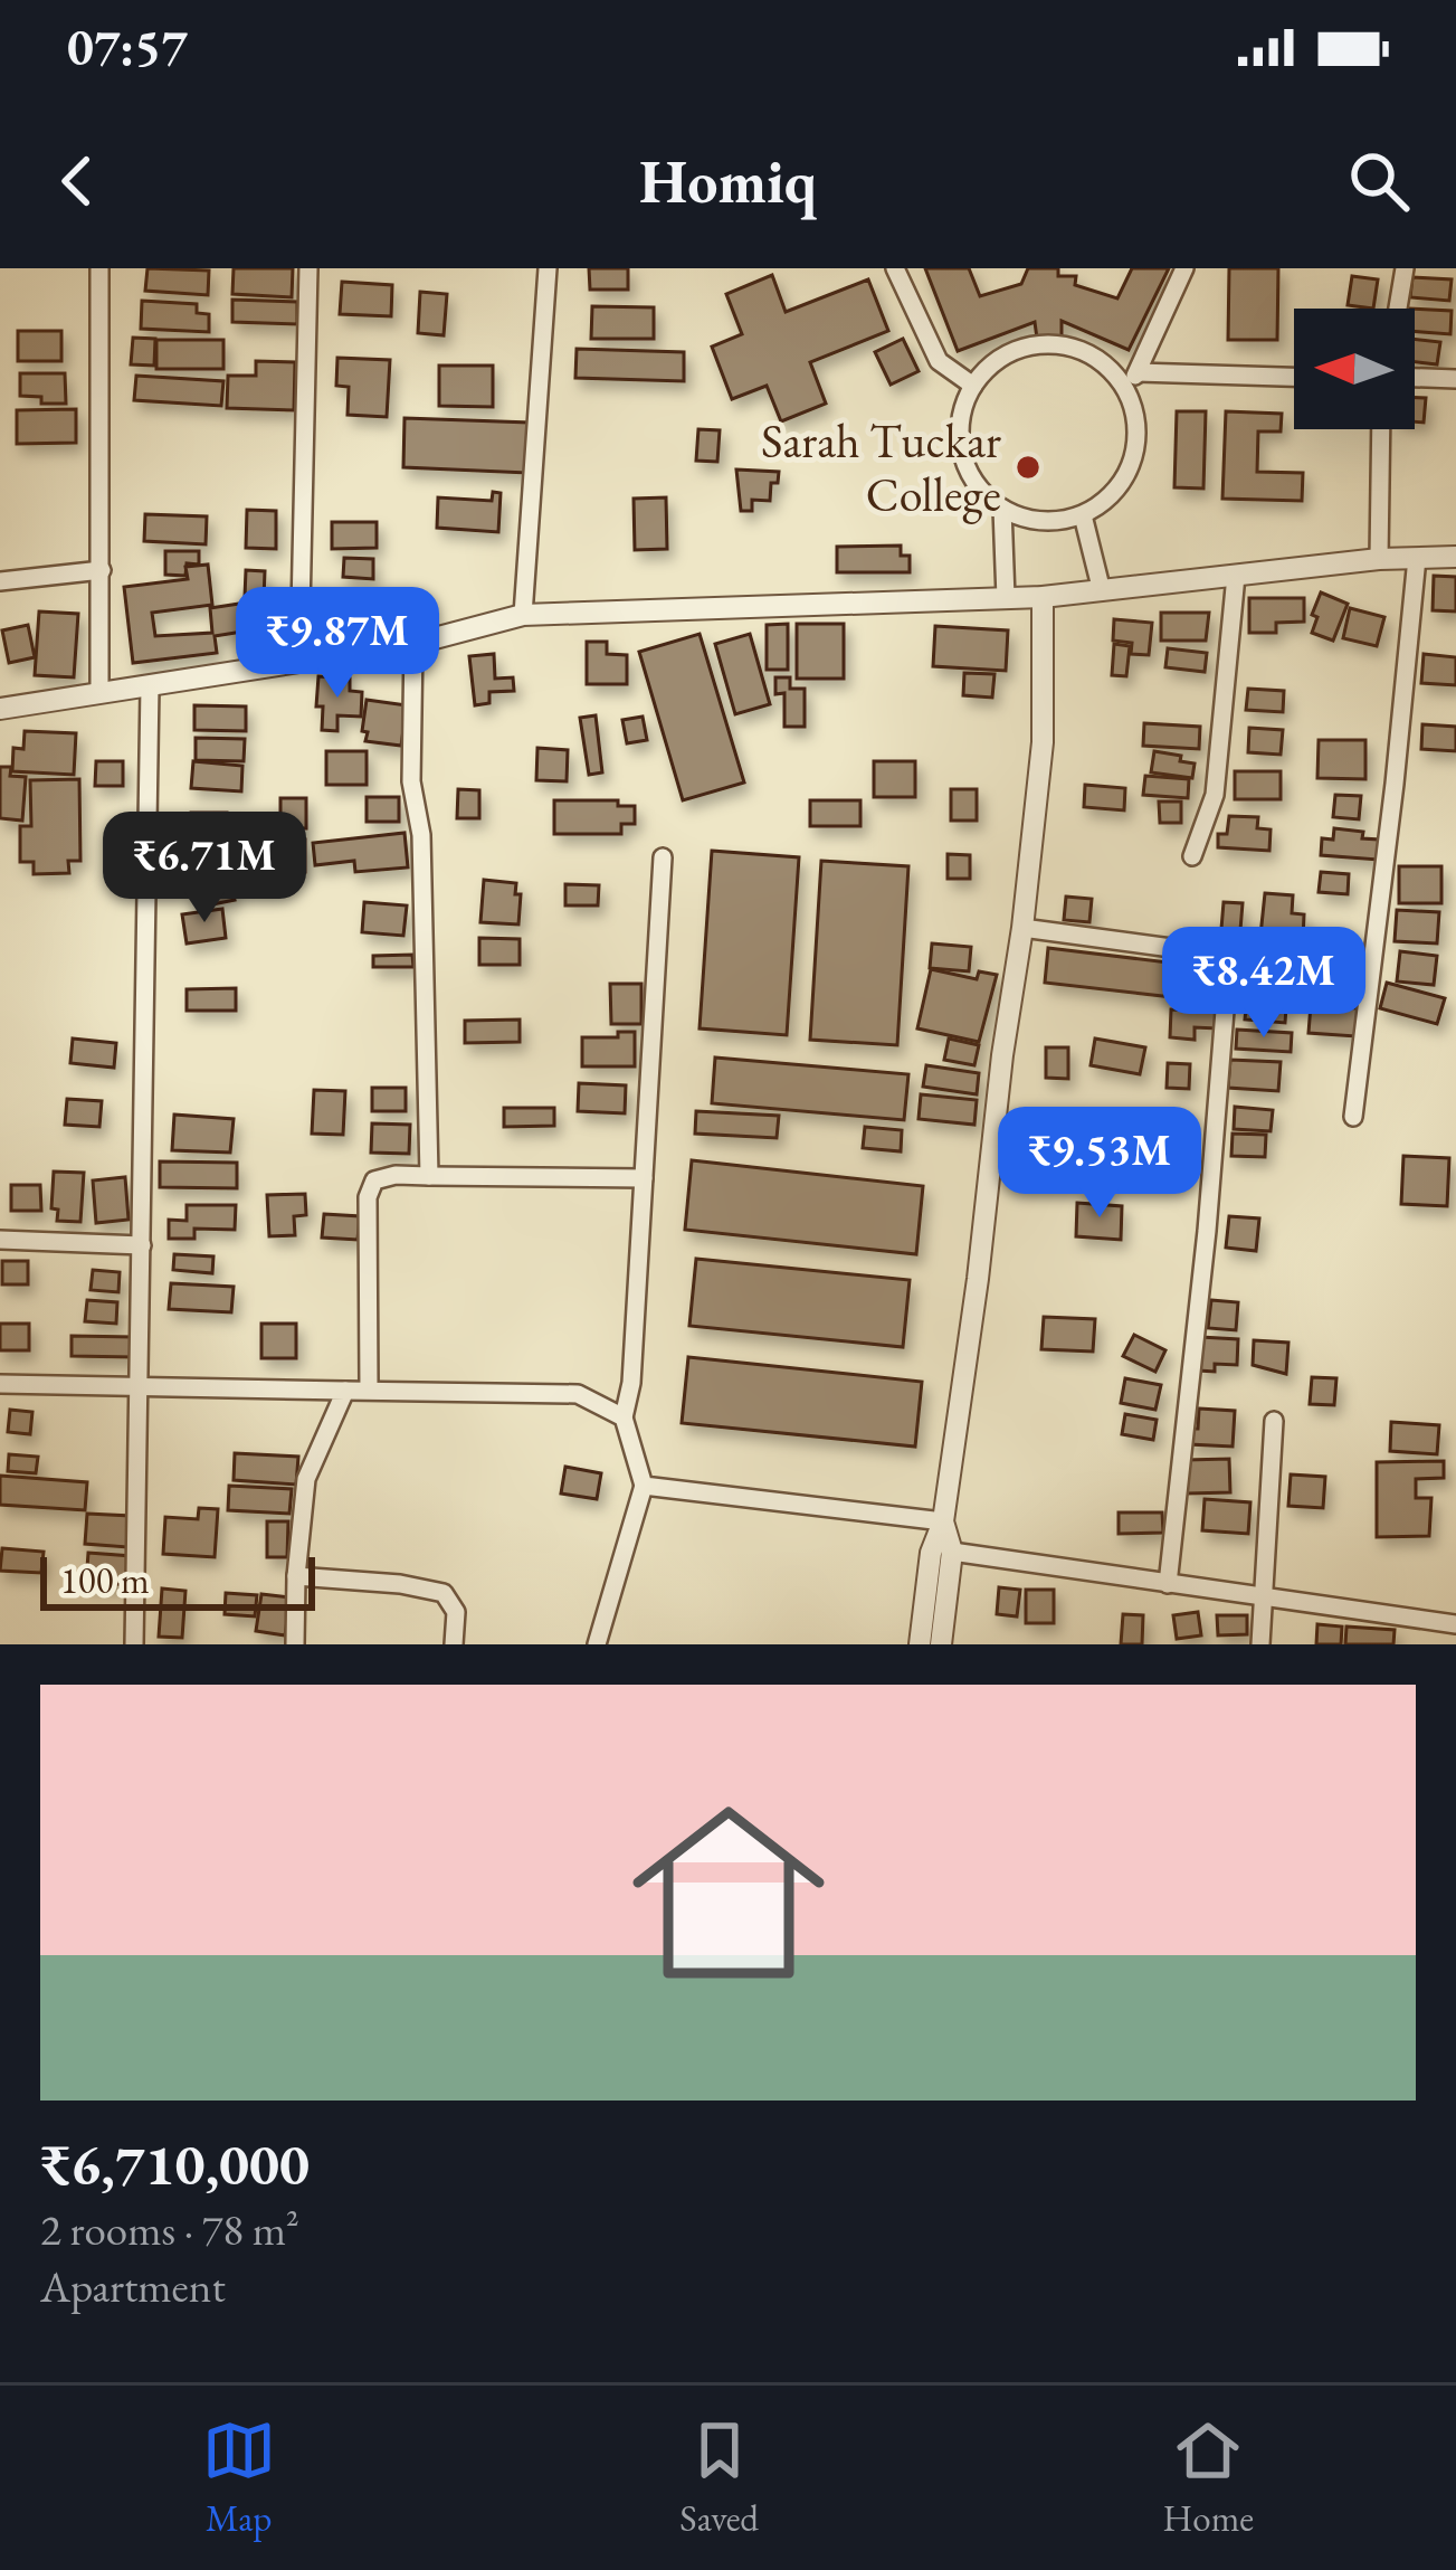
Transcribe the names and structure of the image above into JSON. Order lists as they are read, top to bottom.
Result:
{
  "places": ["Sarah Tuckar College"],
  "scale_bar": "100 m",
  "north": "left",
  "page": {
    "status": "07:57",
    "header": "Homiq",
    "price": [
      "₹9.87M",
      "₹6.71M",
      "₹8.42M",
      "₹9.53M"
    ],
    "scale": "100 m",
    "list": [
      {
        "name": "₹6,710,000",
        "note": "2 rooms · 78 m² · Apartment"
      }
    ],
    "tabs": ["Map", "Saved", "Home"]
  }
}
